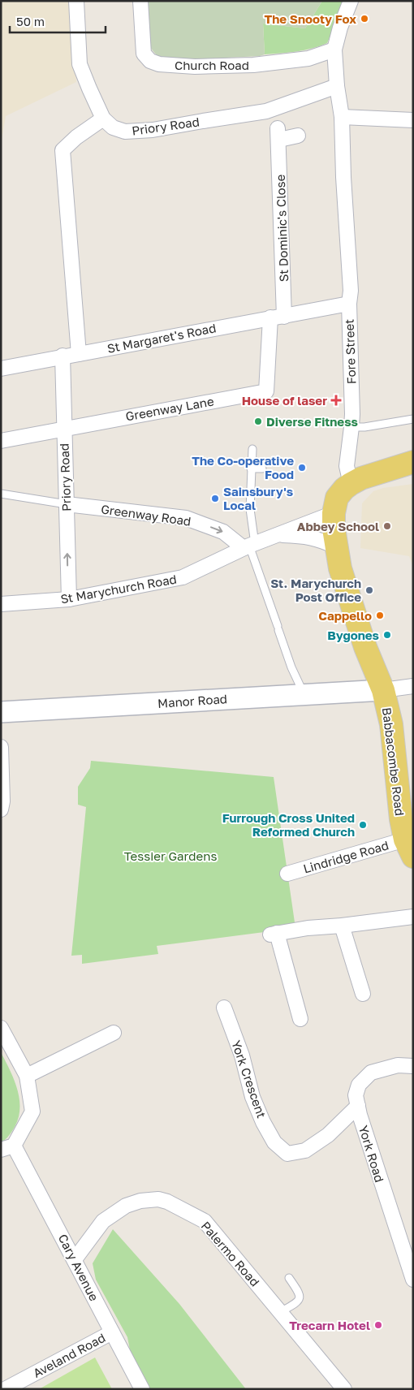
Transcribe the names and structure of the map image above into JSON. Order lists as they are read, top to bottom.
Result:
{
  "streets": {
    "main road": ["Babbacombe Road"],
    "street": [
      "Church Road",
      "Priory Road",
      "St Dominic's Close",
      "St Margaret's Road",
      "Fore Street",
      "Greenway Lane",
      "Greenway Road",
      "St Marychurch Road",
      "Manor Road",
      "Lindridge Road",
      "York Crescent",
      "York Road",
      "Palermo Road",
      "Cary Avenue",
      "Aveland Road"
    ]
  },
  "crossings": [
    ["Church Road", "Fore Street"],
    ["Priory Road", "St Margaret's Road"],
    ["Priory Road", "Fore Street"],
    ["Priory Road", "Greenway Lane"],
    ["Priory Road", "Greenway Road"],
    ["Priory Road", "St Marychurch Road"],
    ["St Dominic's Close", "St Margaret's Road"],
    ["St Dominic's Close", "Greenway Lane"],
    ["St Margaret's Road", "Fore Street"],
    ["St Margaret's Road", "Greenway Lane"],
    ["Greenway Road", "St Marychurch Road"],
    ["Manor Road", "Babbacombe Road"],
    ["Babbacombe Road", "Lindridge Road"],
    ["York Crescent", "York Road"],
    ["Palermo Road", "Cary Avenue"],
    ["Cary Avenue", "Aveland Road"]
  ],
  "one_way": ["Greenway Road"],
  "parks": ["Tessier Gardens"],
  "places": {
    "other": [
      "The Snooty Fox",
      "Diverse Fitness",
      "The Co-operative Food",
      "Sainsbury's Local",
      "Abbey School",
      "St. Marychurch Post Office",
      "Cappello",
      "Bygones",
      "Furrough Cross United Reformed Church",
      "Trecarn Hotel"
    ],
    "health": ["House of laser"]
  },
  "scale_bar": "50 m"
}
